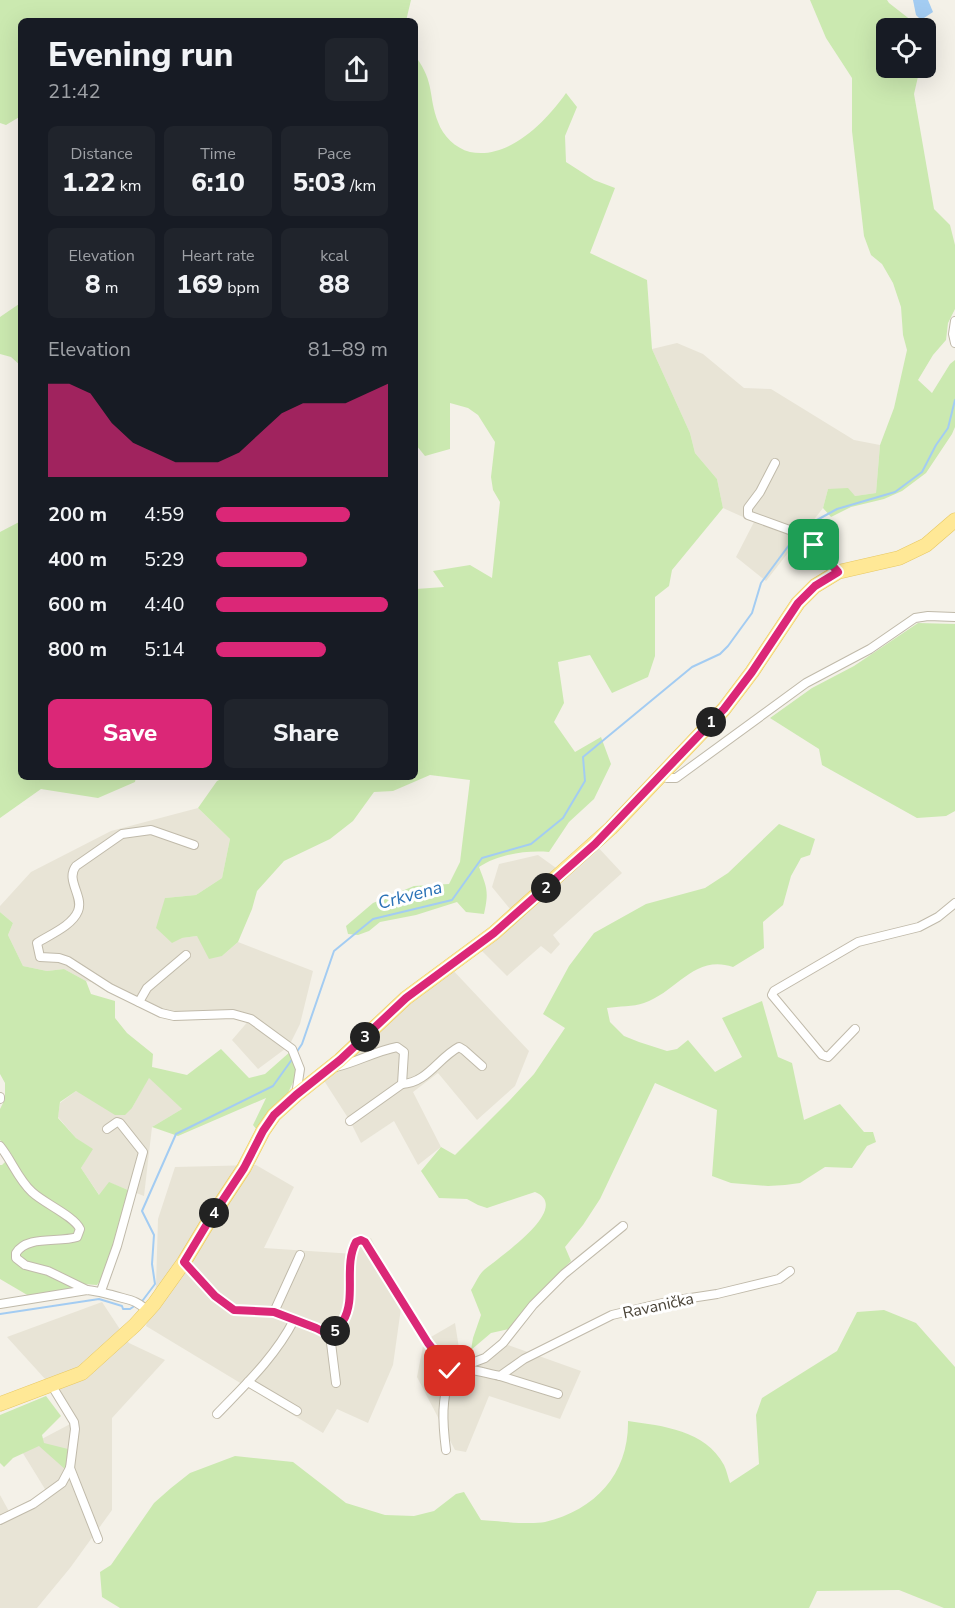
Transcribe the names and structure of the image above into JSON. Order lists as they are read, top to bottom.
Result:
{
  "streets": {
    "street": ["Ravanička"]
  },
  "water": ["Crkvena"],
  "page": {
    "heading": ["Evening run", "21:42"],
    "stats": [
      ["Distance", "1.22 km"],
      ["Time", "6:10"],
      ["Pace", "5:03 /km"],
      ["Elevation", "8 m"],
      ["Heart rate", "169 bpm"],
      ["kcal", "88"]
    ],
    "chart": ["Elevation", "81–89 m"],
    "list": [
      {
        "name": "200 m",
        "note": "4:59"
      },
      {
        "name": "400 m",
        "note": "5:29"
      },
      {
        "name": "600 m",
        "note": "4:40"
      },
      {
        "name": "800 m",
        "note": "5:14"
      }
    ],
    "buttons": ["Save", "Share"],
    "pins": [
      "1",
      "2",
      "3",
      "4",
      "5"
    ]
  }
}
